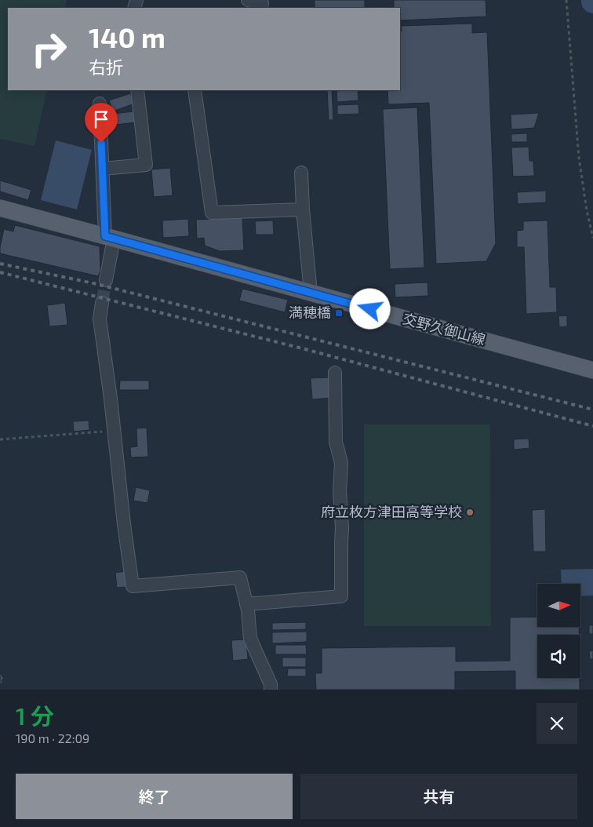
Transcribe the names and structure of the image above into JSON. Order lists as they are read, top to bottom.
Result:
{
  "streets": {
    "main road": ["交野久御山線"]
  },
  "places": {
    "transit": ["満穂橋"],
    "other": ["府立枚方津田高等学校"]
  },
  "north": "right",
  "page": {
    "turn": ["140 m", "右折"],
    "heading": ["1 分", "190 m · 22:09"],
    "buttons": ["終了", "共有"]
  }
}
